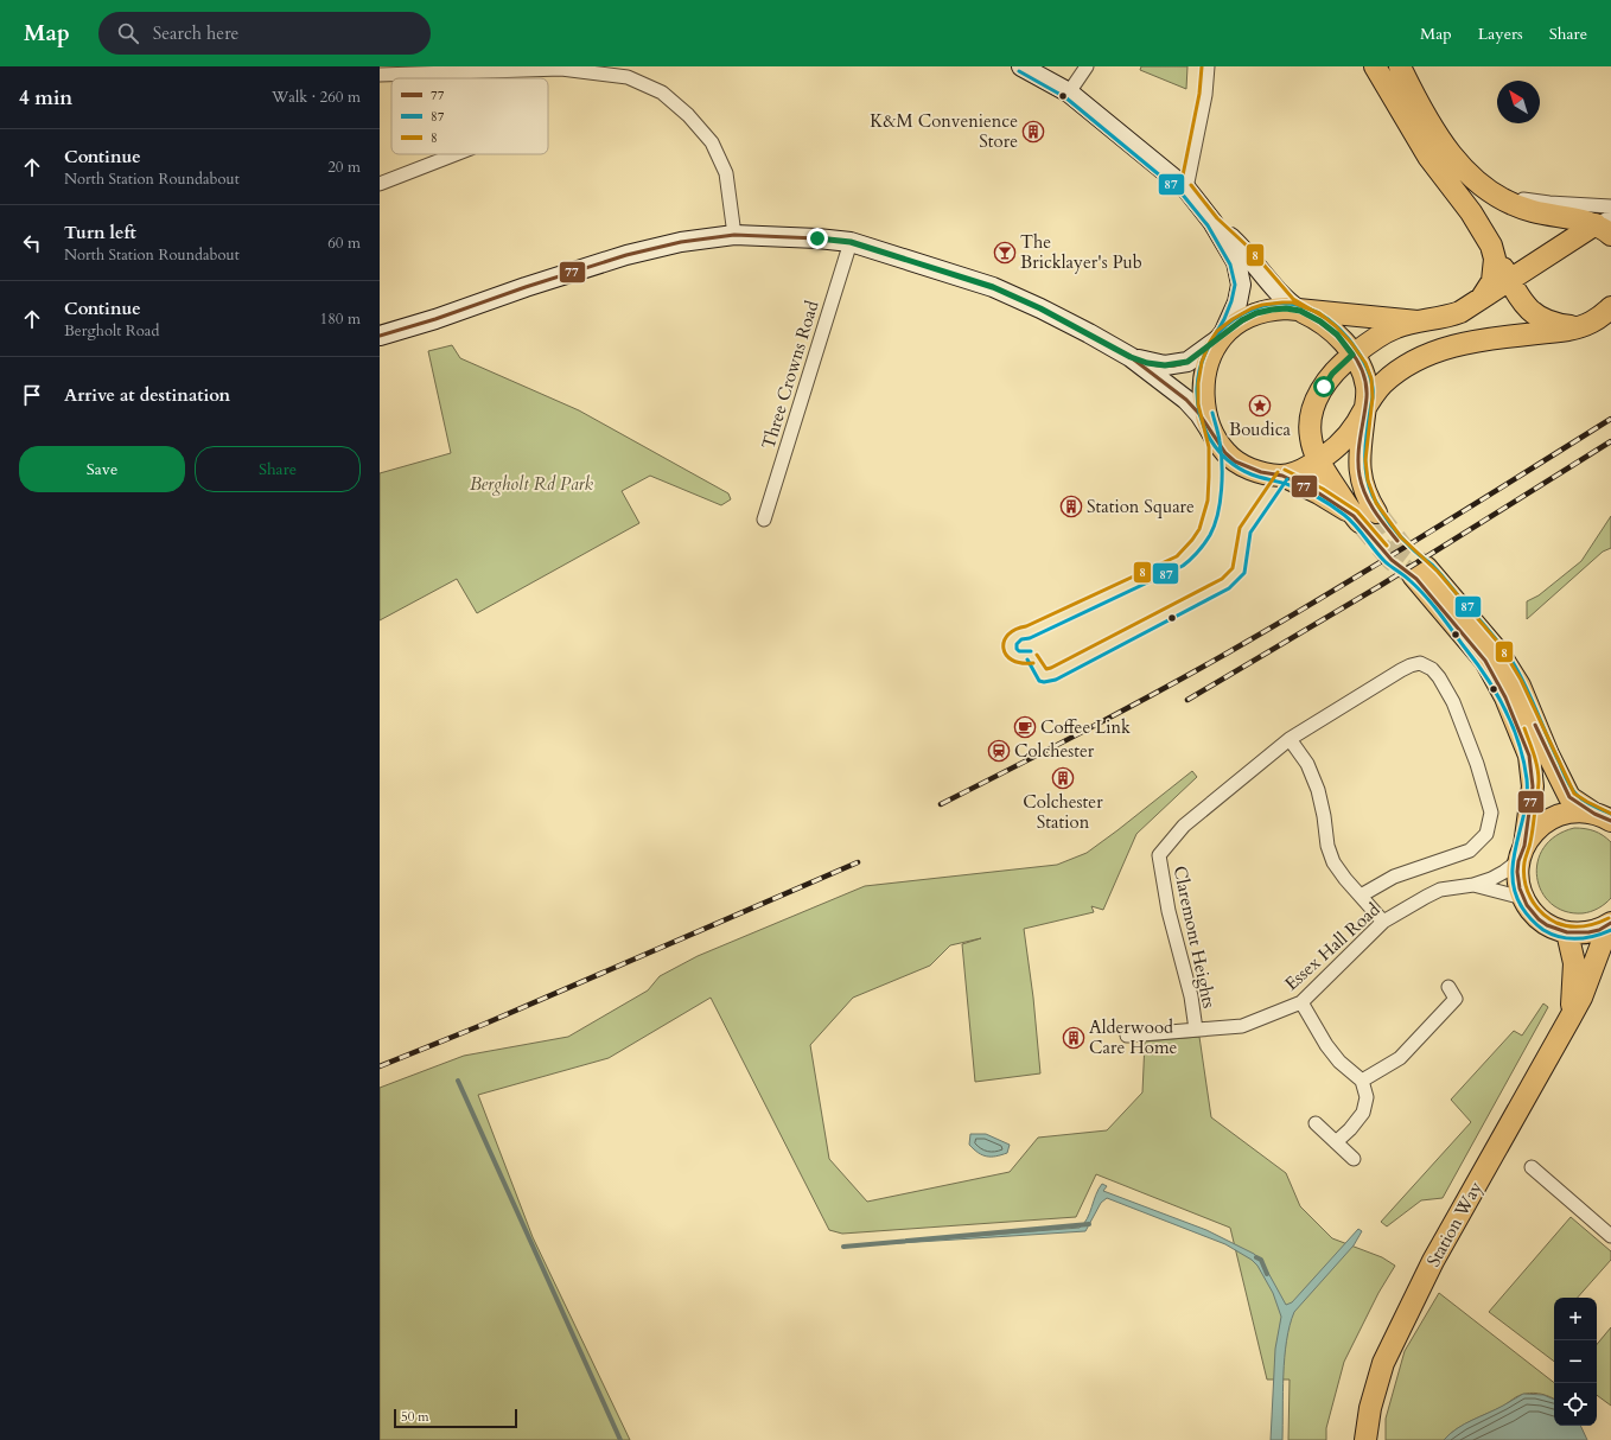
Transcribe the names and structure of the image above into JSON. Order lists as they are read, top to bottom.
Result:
{
  "streets": {
    "main road": ["Station Way"],
    "street": ["Three Crowns Road", "Claremont Heights", "Essex Hall Road"]
  },
  "crossings": [
    ["Claremont Heights", "Essex Hall Road"]
  ],
  "parks": ["Bergholt Rd Park"],
  "places": {
    "building": [
      "K&M Convenience Store",
      "Station Square",
      "Colchester Station",
      "Alderwood Care Home"
    ],
    "bar": ["The Bricklayer's Pub"],
    "place": ["Boudica"],
    "cafe": ["Coffee Link"],
    "station": ["Colchester"]
  },
  "lines": ["transit line 8", "transit line 87", "transit line 77"],
  "legend": ["77", "87", "8"],
  "scale_bar": "50 m",
  "north": "top left",
  "page": {
    "header": "Map",
    "search": "Search here",
    "nav": ["Map", "Layers", "Share"],
    "heading": ["4 min", "Walk · 260 m"],
    "list": [
      ["Continue", "North Station Roundabout", "20 m"],
      ["Turn left", "North Station Roundabout", "60 m"],
      ["Continue", "Bergholt Road", "180 m"],
      "Arrive at destination"
    ],
    "buttons": ["Save", "Share"],
    "map_buttons": ["+", "−"],
    "scale": "50 m"
  }
}
